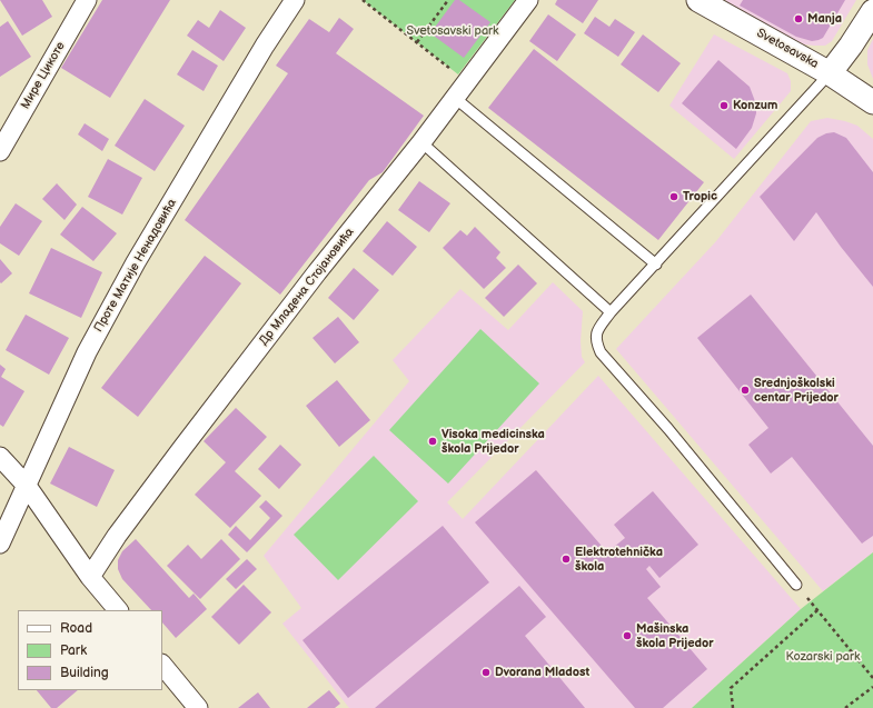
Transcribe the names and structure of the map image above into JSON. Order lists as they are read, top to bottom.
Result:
{
  "streets": {
    "street": [
      "Svetosavska",
      "Мире Цикоте",
      "Проте Матије Ненадовића",
      "Др Младена Стојановића"
    ]
  },
  "parks": ["Svetosavski park", "Kozarski park"],
  "places": [
    "Manja",
    "Konzum",
    "Tropic",
    "Srednjoškolski centar Prijedor",
    "Visoka medicinska škola Prijedor",
    "Elektrotehnička škola",
    "Mašinska škola Prijedor",
    "Dvorana Mladost"
  ],
  "legend": ["Road", "Park", "Building"]
}
